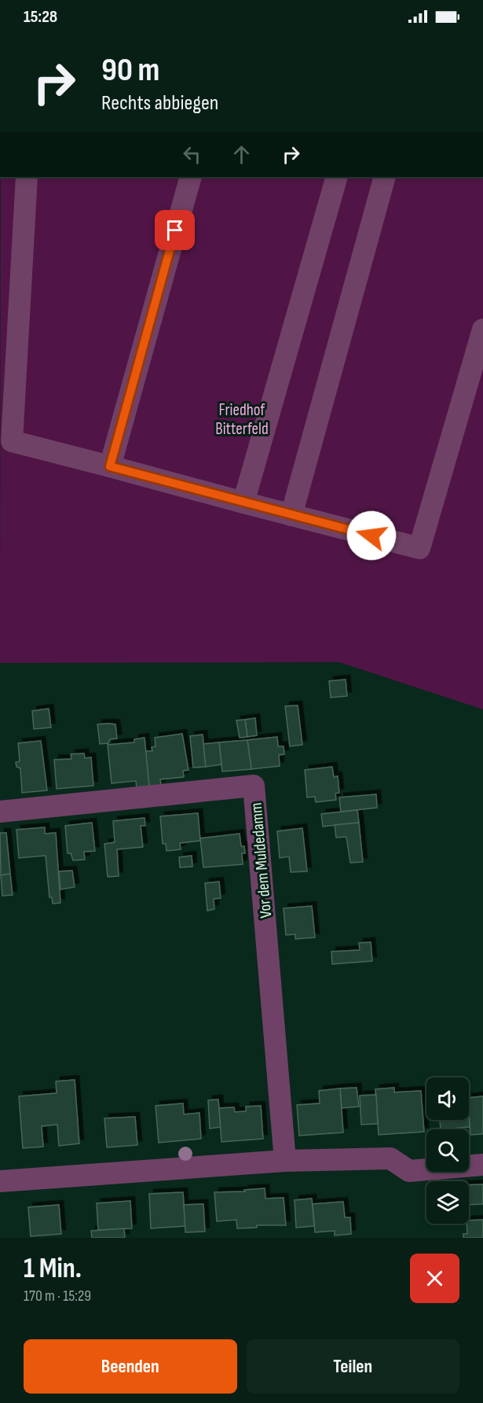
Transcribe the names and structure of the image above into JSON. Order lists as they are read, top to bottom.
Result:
{
  "streets": {
    "street": ["Vor dem Muldedamm"]
  },
  "parks": ["Friedhof Bitterfeld"],
  "page": {
    "status": "15:28",
    "turn": ["90 m", "Rechts abbiegen"],
    "heading": ["1 Min.", "170 m · 15:29"],
    "buttons": ["Beenden", "Teilen"]
  }
}
